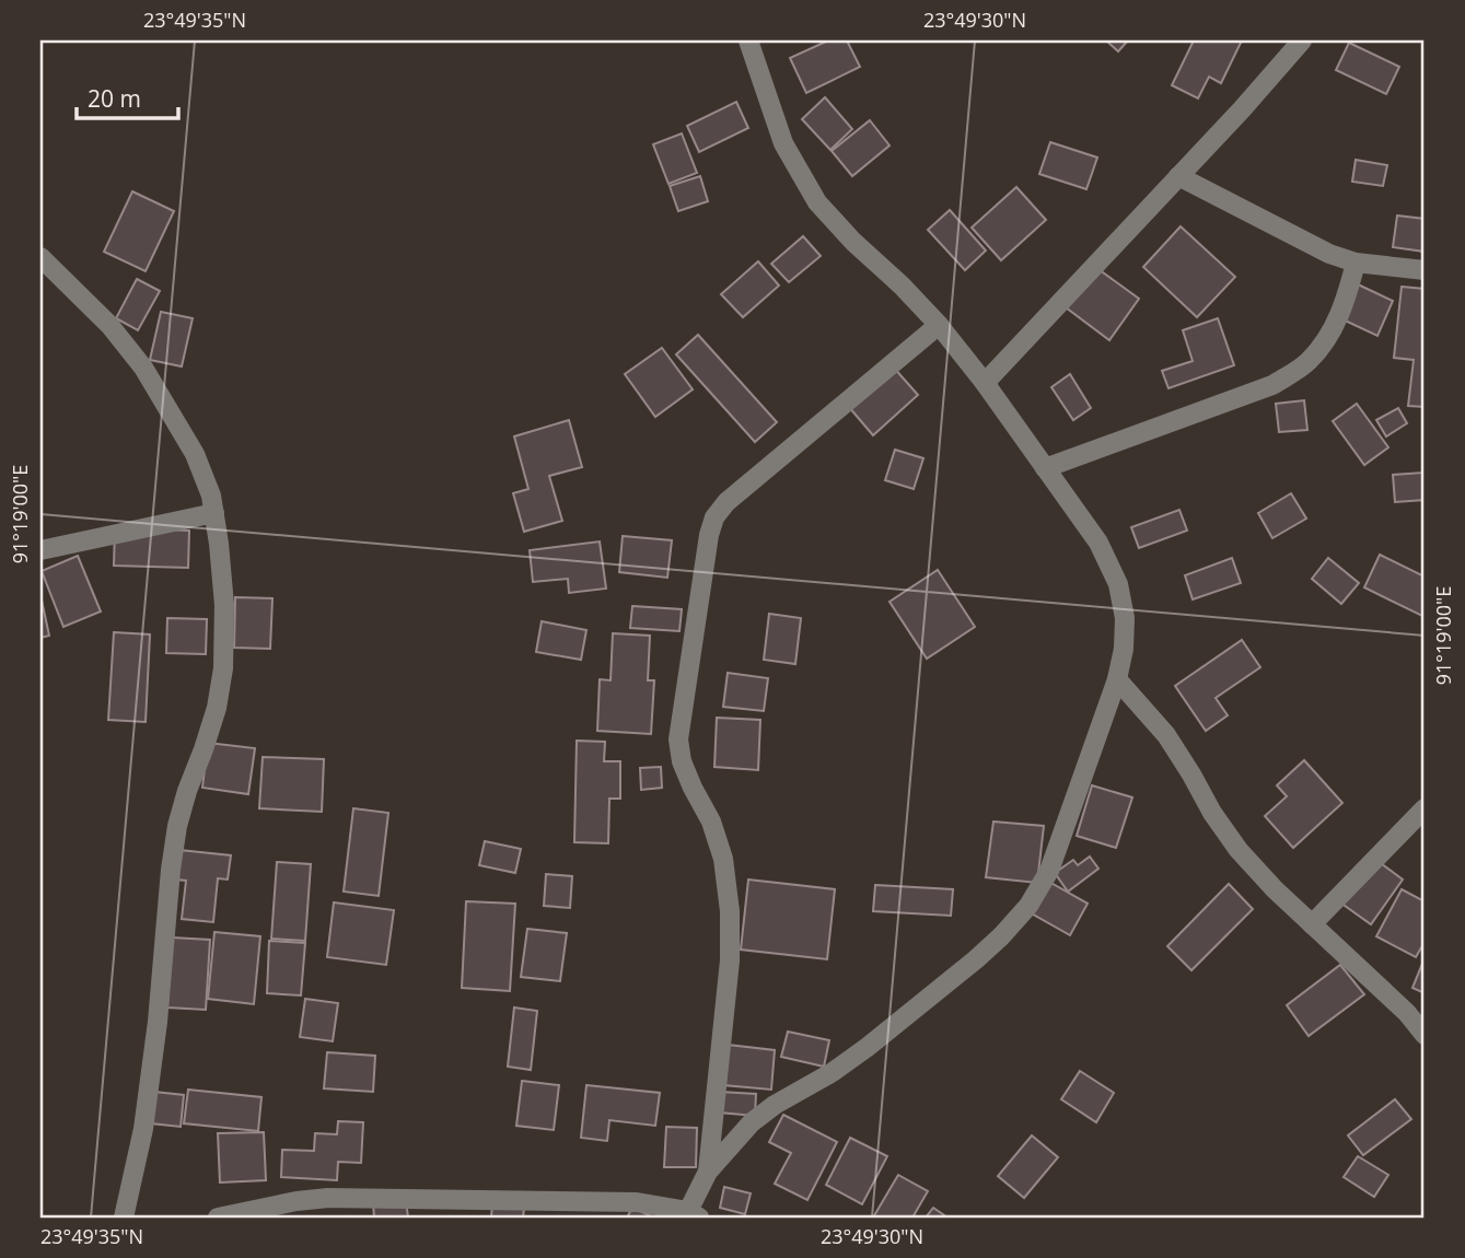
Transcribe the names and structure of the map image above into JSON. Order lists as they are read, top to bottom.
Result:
{
  "scale_bar": "20 m",
  "coordinates": ["23°49'35\"N", "23°49'30\"N", "91°19'00\"E"]
}
